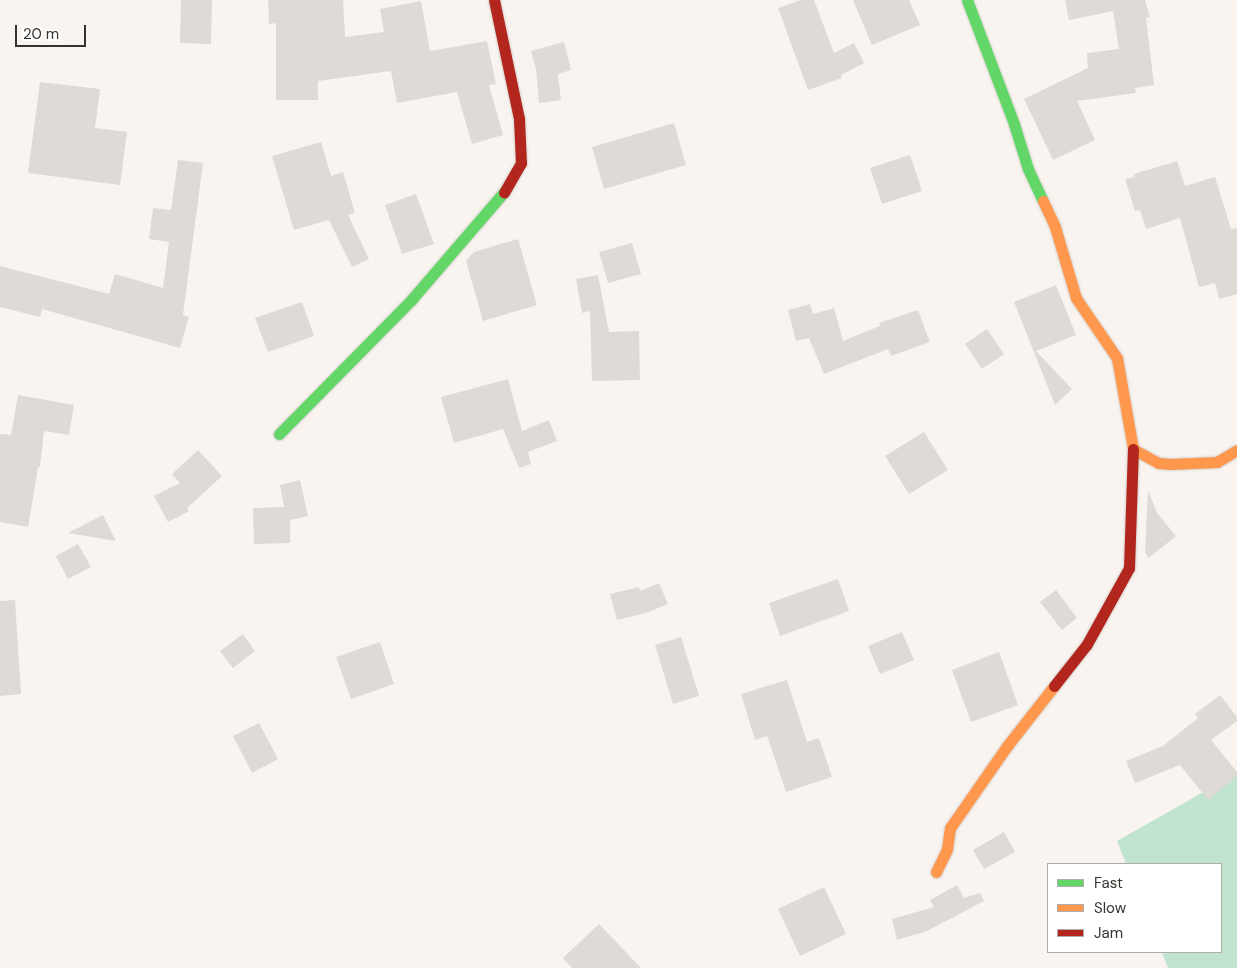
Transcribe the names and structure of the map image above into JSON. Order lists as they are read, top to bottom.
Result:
{
  "legend": ["Fast", "Slow", "Jam"],
  "scale_bar": "20 m"
}
